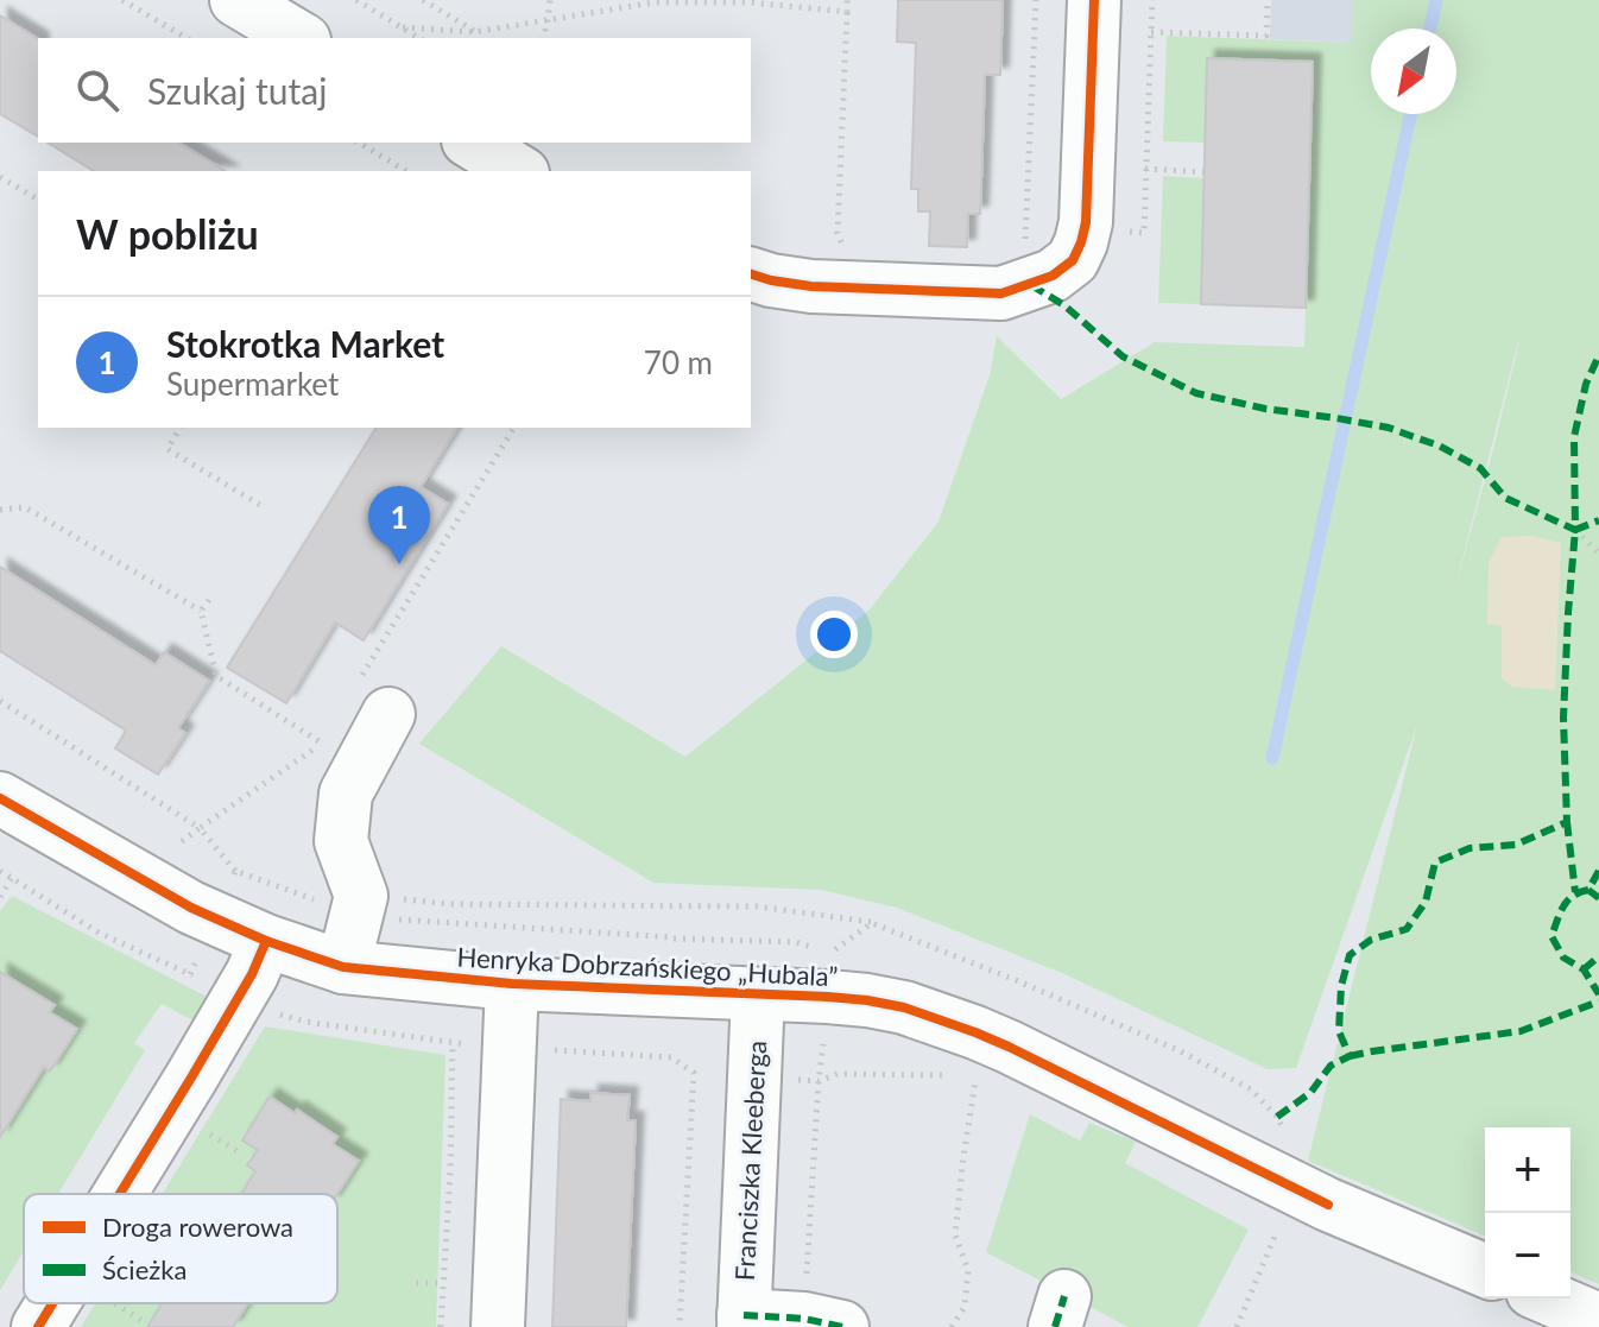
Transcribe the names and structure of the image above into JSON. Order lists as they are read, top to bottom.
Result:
{
  "streets": {
    "street": ["Henryka Dobrzańskiego „Hubala”", "Franciszka Kleeberga"]
  },
  "crossings": [
    ["Henryka Dobrzańskiego „Hubala”", "Franciszka Kleeberga"]
  ],
  "legend": ["Droga rowerowa", "Ścieżka"],
  "north": "bottom left",
  "page": {
    "search": "Szukaj tutaj",
    "heading": "W pobliżu",
    "list": [
      {
        "mark": "1",
        "name": "Stokrotka Market",
        "note": "Supermarket",
        "value": "70 m"
      }
    ],
    "pins": "1",
    "map_buttons": ["+", "−"]
  }
}
